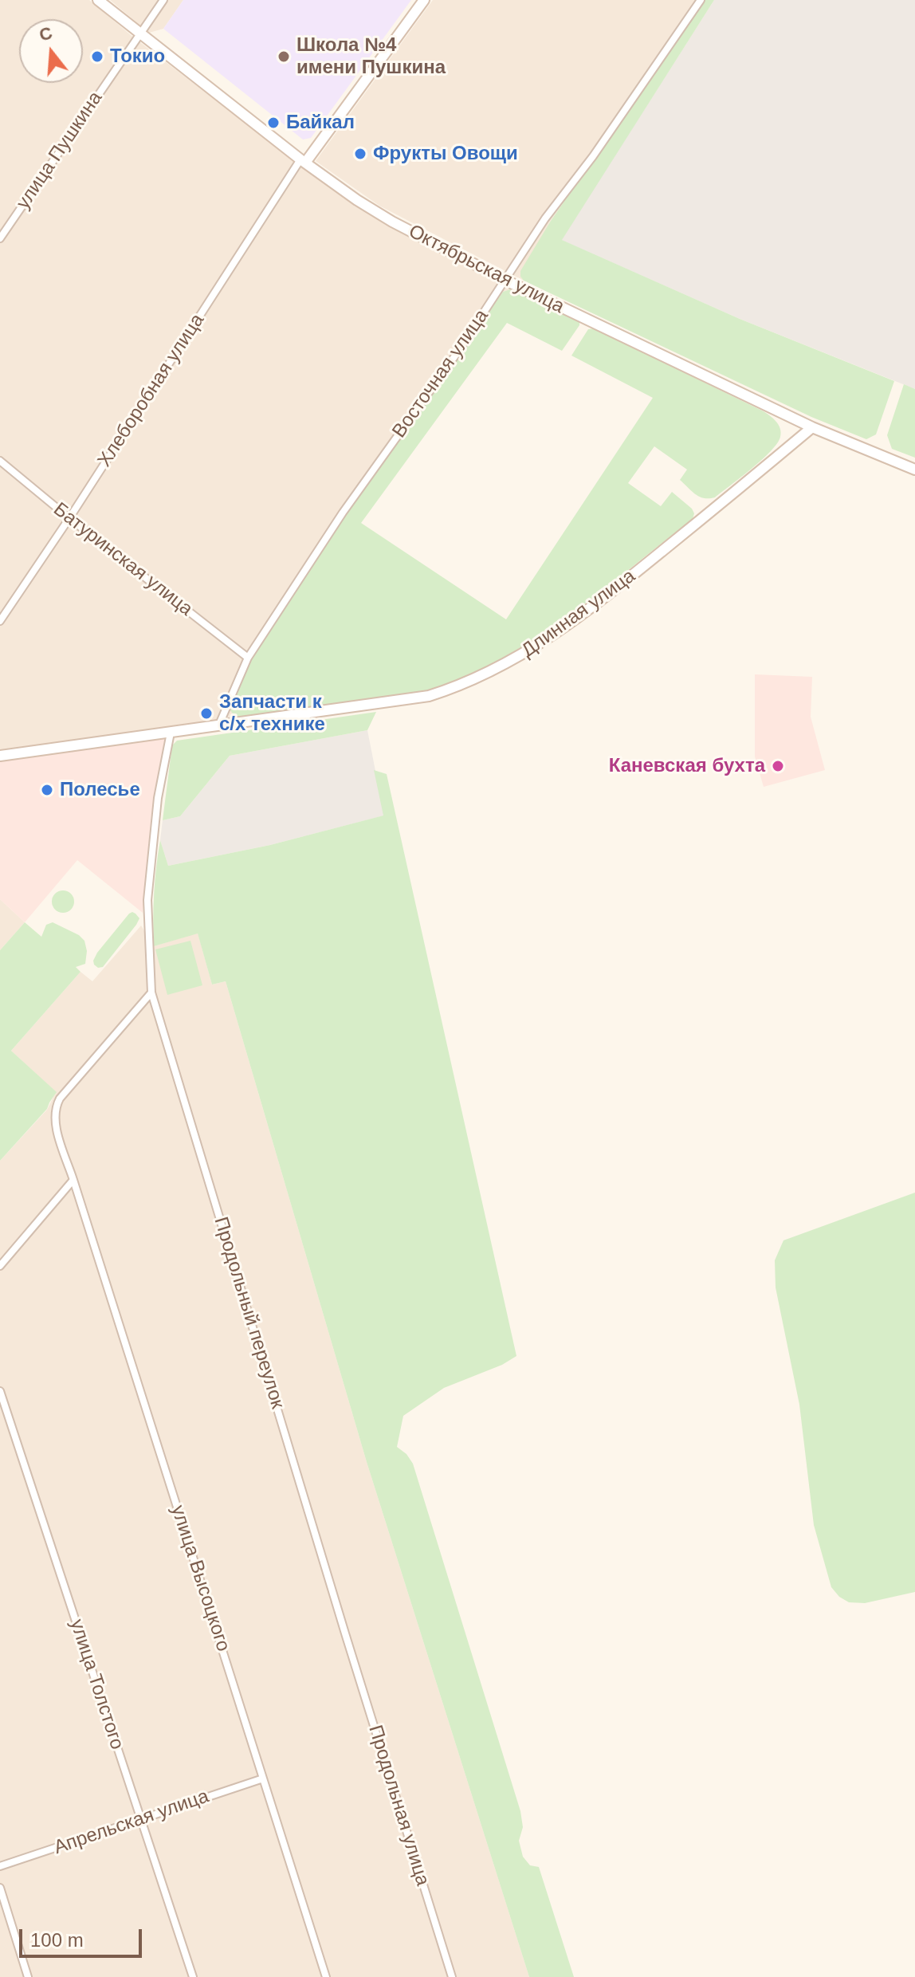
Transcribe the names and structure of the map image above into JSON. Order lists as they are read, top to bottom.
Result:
{
  "streets": {
    "street": [
      "улица Пушкина",
      "Октябрьская улица",
      "Восточная улица",
      "Хлеборобная улица",
      "Батуринская улица",
      "Длинная улица",
      "Продольный переулок",
      "улица Высоцкого",
      "улица Толстого",
      "Продольная улица",
      "Апрельская улица"
    ]
  },
  "crossings": [
    ["улица Пушкина", "Октябрьская улица"],
    ["Октябрьская улица", "Восточная улица"],
    ["Октябрьская улица", "Хлеборобная улица"],
    ["Октябрьская улица", "Длинная улица"],
    ["Восточная улица", "Батуринская улица"],
    ["Восточная улица", "Длинная улица"],
    ["Хлеборобная улица", "Батуринская улица"],
    ["Длинная улица", "Продольный переулок"],
    ["Продольный переулок", "улица Высоцкого"],
    ["Продольный переулок", "Продольная улица"],
    ["улица Высоцкого", "Апрельская улица"],
    ["улица Толстого", "Апрельская улица"]
  ],
  "places": [
    "Токио",
    "Школа №4 имени Пушкина",
    "Байкал",
    "Фрукты Овощи",
    "Запчасти к с/х технике",
    "Каневская бухта",
    "Полесье"
  ],
  "scale_bar": "100 m",
  "north": "top"
}
